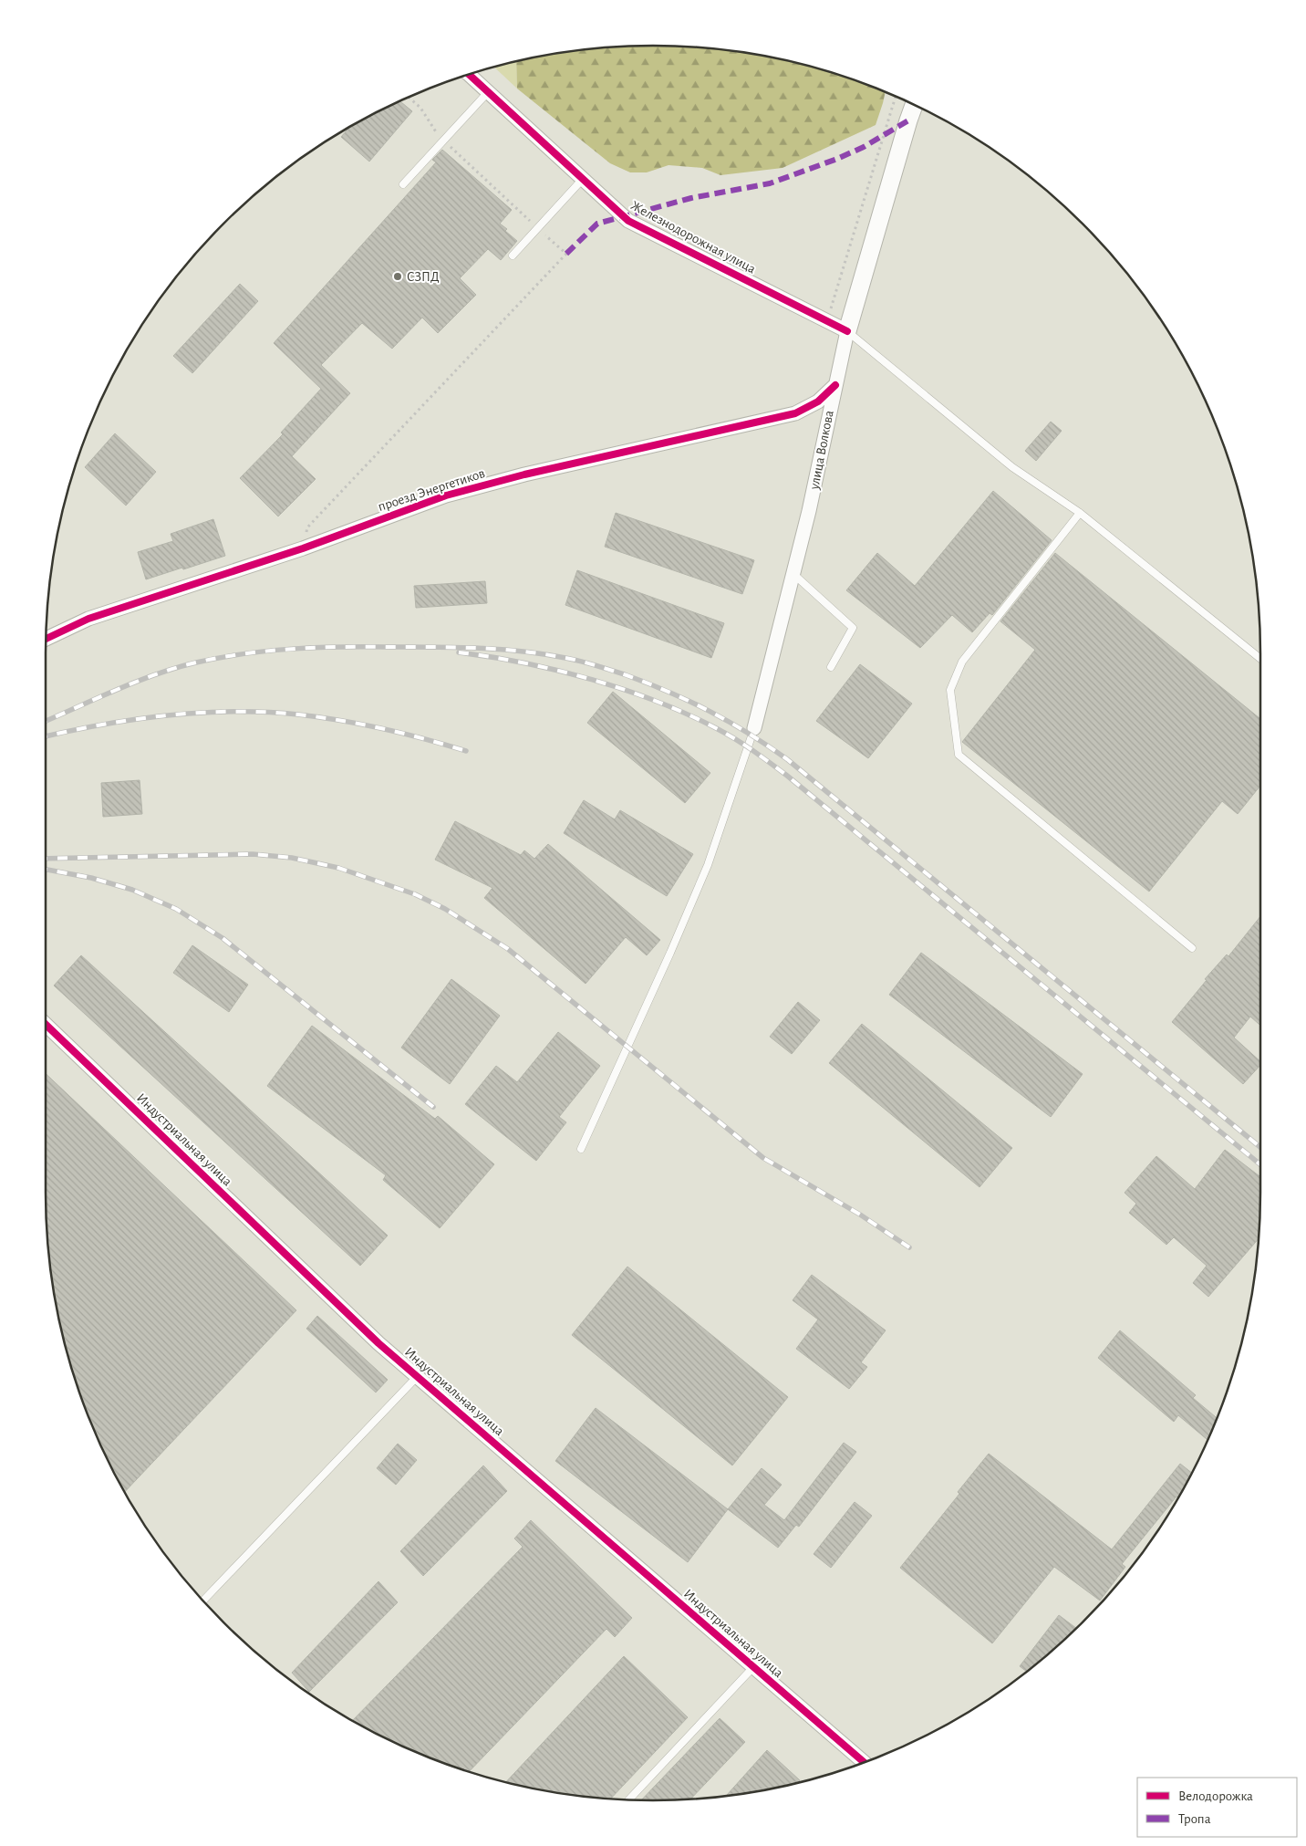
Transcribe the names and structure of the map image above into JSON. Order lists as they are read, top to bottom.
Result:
{
  "streets": {
    "street": [
      "Железнодорожная улица",
      "улица Волкова",
      "проезд Энергетиков",
      "Индустриальная улица"
    ]
  },
  "crossings": [
    ["Железнодорожная улица", "улица Волкова"],
    ["улица Волкова", "проезд Энергетиков"]
  ],
  "places": ["СЗПД"],
  "legend": ["Велодорожка", "Тропа"]
}
